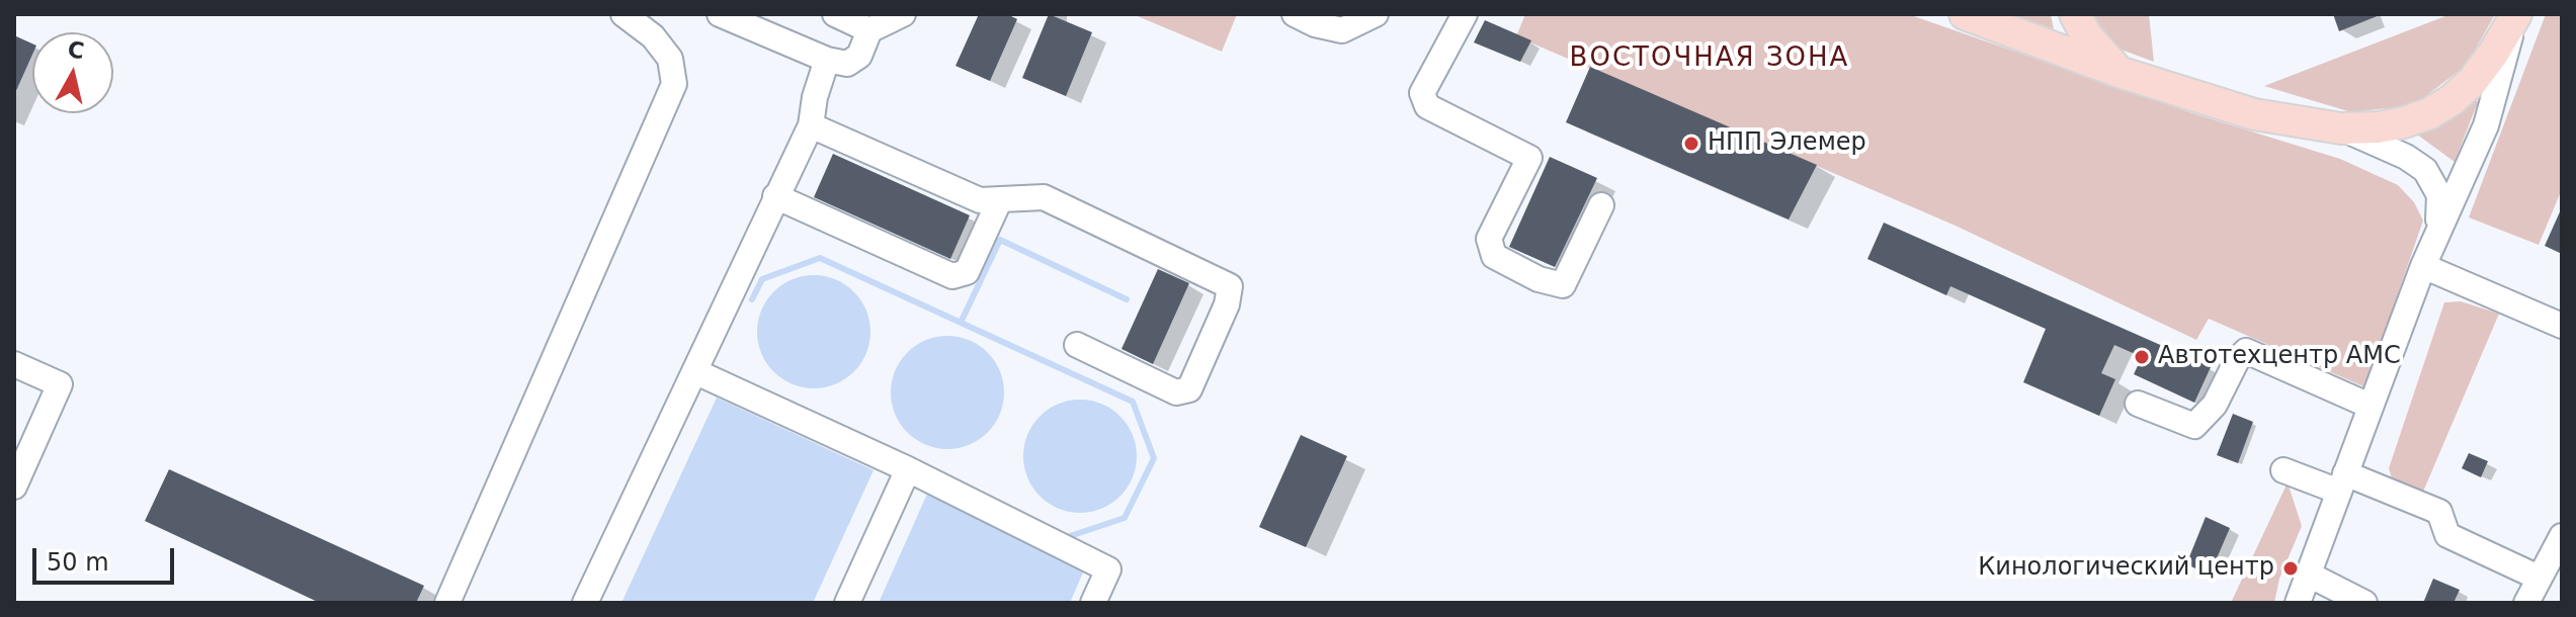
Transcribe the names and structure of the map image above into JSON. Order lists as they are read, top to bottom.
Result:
{
  "districts": ["ВОСТОЧНАЯ ЗОНА"],
  "places": ["НПП Элемер", "Автотехцентр АМС", "Кинологический центр"],
  "scale_bar": "50 m",
  "north": "top"
}
